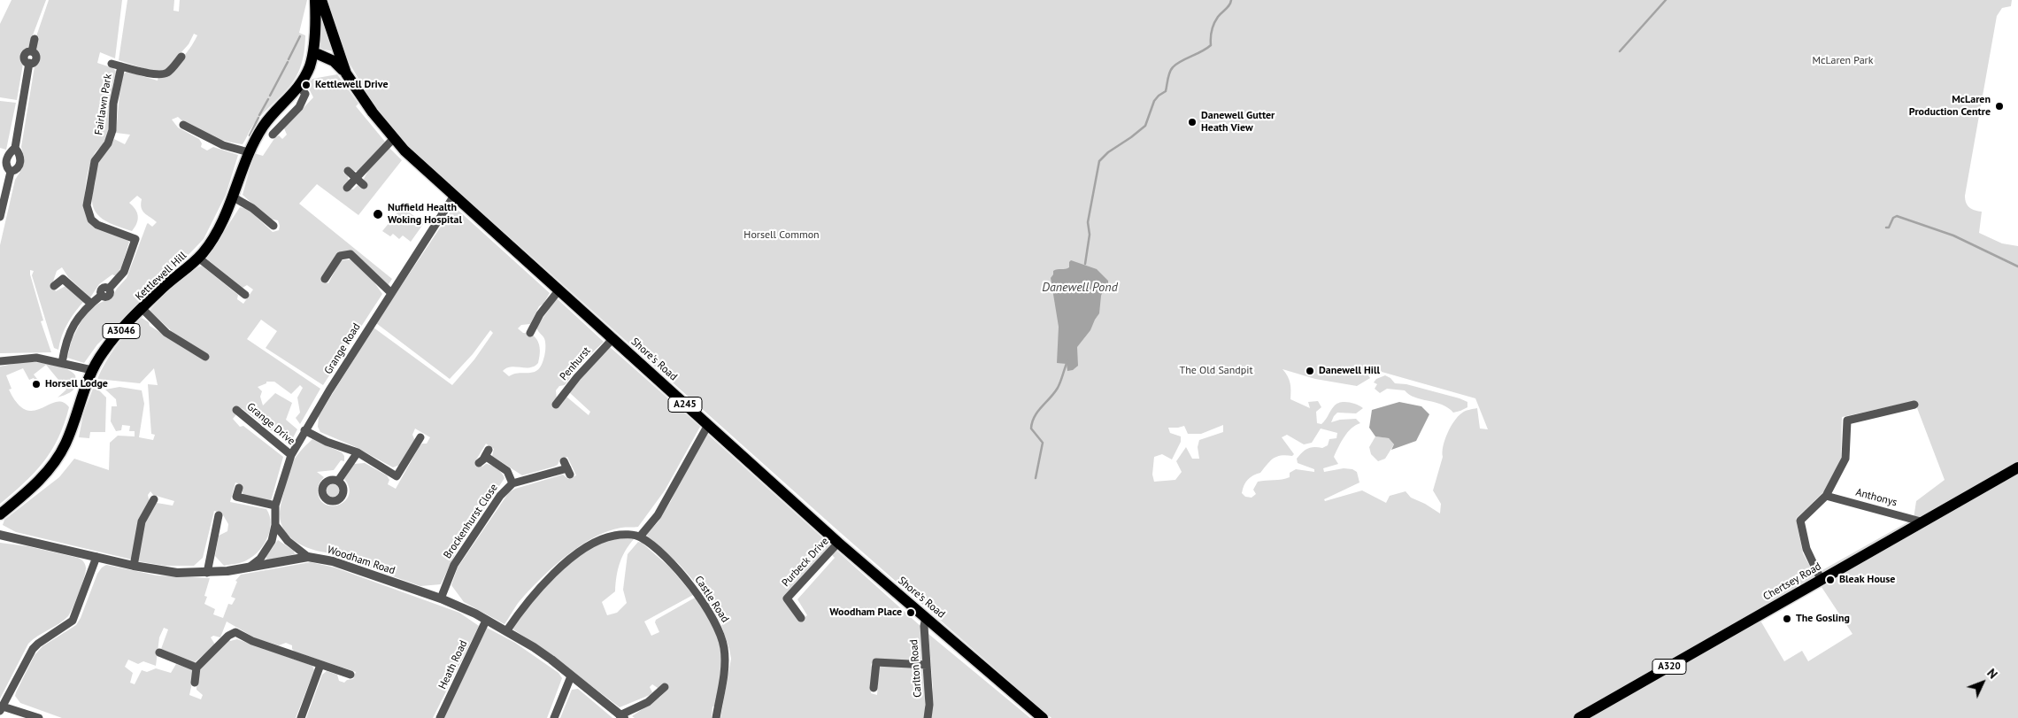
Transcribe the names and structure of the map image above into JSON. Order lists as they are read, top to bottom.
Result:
{
  "streets": {
    "main road": [
      "Kettlewell Hill",
      "A3046",
      "Shore's Road",
      "A245",
      "Chertsey Road",
      "A320"
    ],
    "street": [
      "Fairlawn Park",
      "Grange Road",
      "Penhurst",
      "Grange Drive",
      "Anthonys",
      "Brockenhurst Close",
      "Woodham Road",
      "Purbeck Drive",
      "Castle Road",
      "Heath Road",
      "Carlton Road"
    ]
  },
  "crossings": [
    ["Kettlewell Hill", "A3046"],
    ["A3046", "Shore's Road"],
    ["Grange Road", "Shore's Road"],
    ["Grange Road", "Grange Drive"],
    ["Grange Road", "Woodham Road"],
    ["Shore's Road", "Penhurst"],
    ["Shore's Road", "Purbeck Drive"],
    ["Shore's Road", "Carlton Road"],
    ["Anthonys", "Chertsey Road"],
    ["Brockenhurst Close", "Woodham Road"],
    ["Woodham Road", "Heath Road"]
  ],
  "water": ["Danewell Pond"],
  "parks": ["McLaren Park", "Horsell Common", "The Old Sandpit"],
  "places": [
    "Kettlewell Drive",
    "McLaren Production Centre",
    "Danewell Gutter Heath View",
    "Nuffield Health Woking Hospital",
    "Danewell Hill",
    "Horsell Lodge",
    "Bleak House",
    "Woodham Place",
    "The Gosling"
  ],
  "north": "top right"
}
